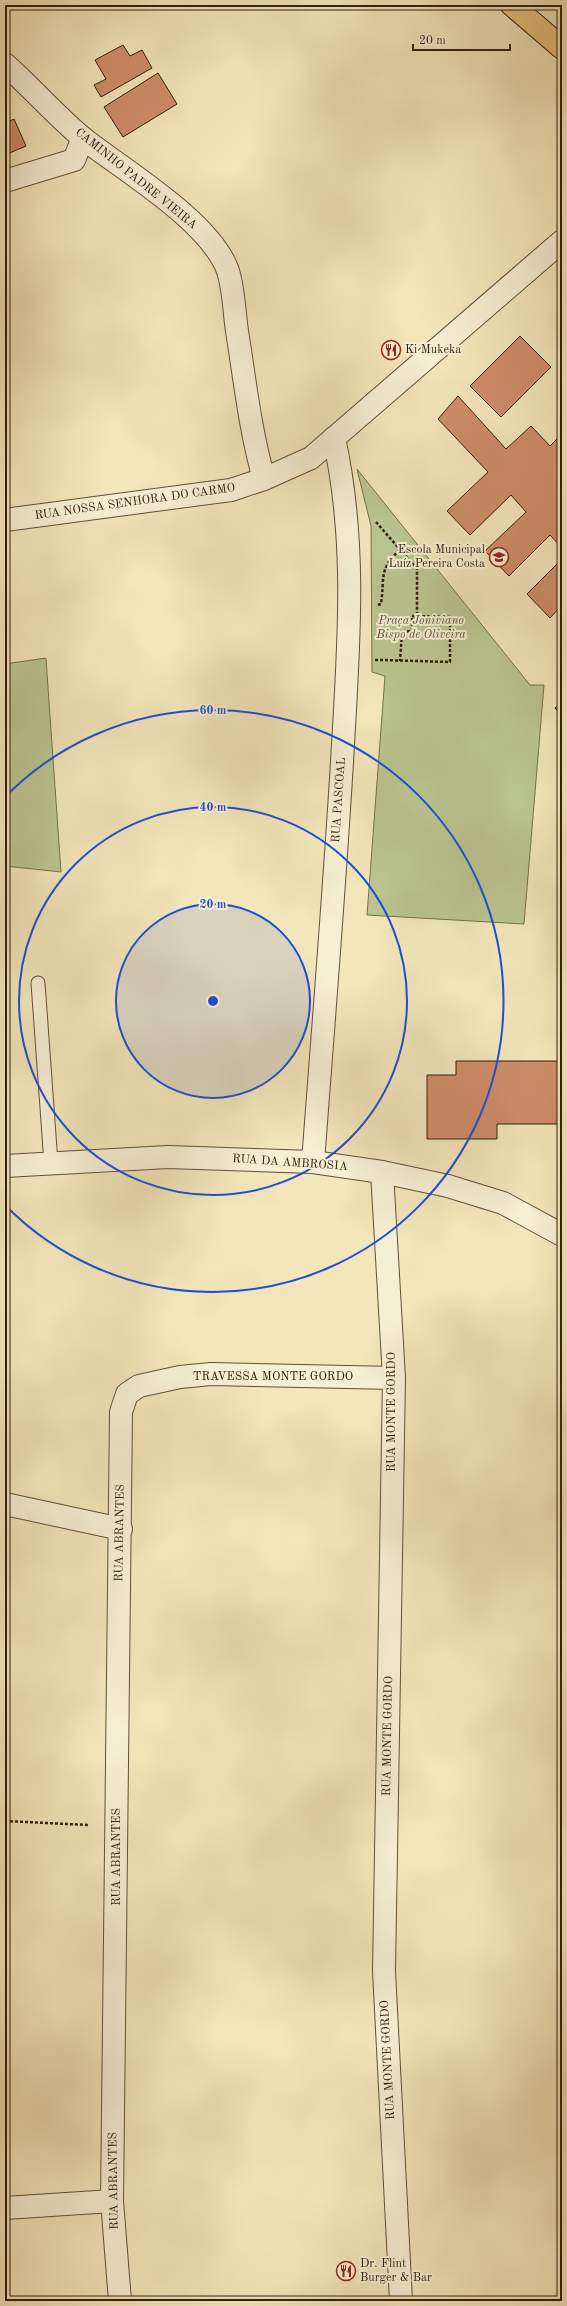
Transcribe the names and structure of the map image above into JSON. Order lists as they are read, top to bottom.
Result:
{
  "streets": {
    "street": [
      "CAMINHO PADRE VIEIRA",
      "RUA NOSSA SENHORA DO CARMO",
      "RUA PASCOAL",
      "RUA DA AMBROSIA",
      "TRAVESSA MONTE GORDO",
      "RUA MONTE GORDO",
      "RUA ABRANTES"
    ]
  },
  "crossings": [
    ["CAMINHO PADRE VIEIRA", "RUA NOSSA SENHORA DO CARMO"],
    ["RUA NOSSA SENHORA DO CARMO", "RUA PASCOAL"],
    ["RUA PASCOAL", "RUA DA AMBROSIA"],
    ["RUA DA AMBROSIA", "RUA MONTE GORDO"],
    ["TRAVESSA MONTE GORDO", "RUA MONTE GORDO"],
    ["TRAVESSA MONTE GORDO", "RUA ABRANTES"]
  ],
  "parks": ["Praça Joniviano Bispo de Oliveira"],
  "places": {
    "restaurant": ["Ki Mukeka", "Dr. Flint Burger & Bar"],
    "school or university": ["Escola Municipal Luíz Pereira Costa"]
  },
  "scale_bar": "20 m",
  "rings": ["60 m", "40 m", "20 m"]
}
